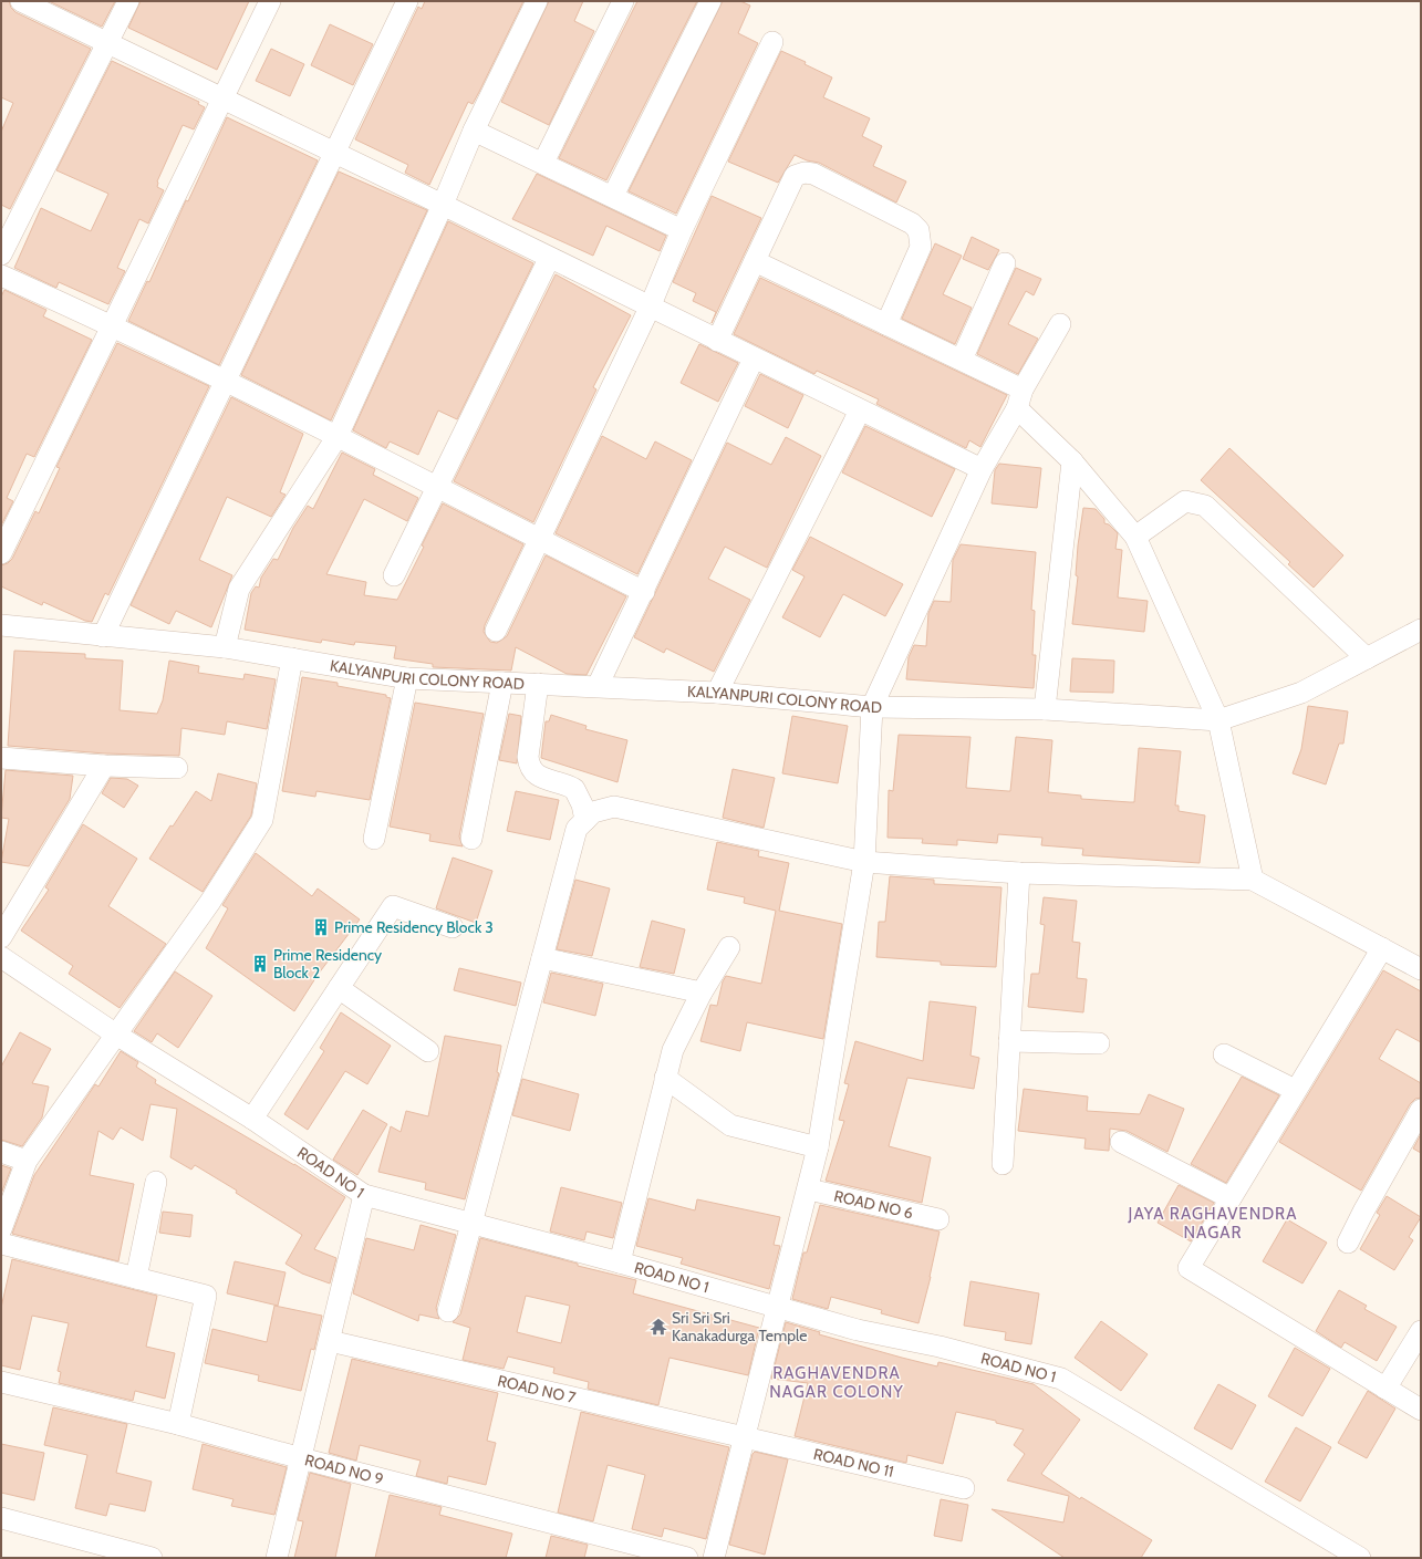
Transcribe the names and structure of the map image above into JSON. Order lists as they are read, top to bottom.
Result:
{
  "streets": {
    "street": [
      "KALYANPURI COLONY ROAD",
      "ROAD NO 1",
      "ROAD NO 6",
      "ROAD NO 7",
      "ROAD NO 11",
      "ROAD NO 9"
    ]
  },
  "crossings": [
    ["ROAD NO 7", "ROAD NO 11"]
  ],
  "districts": ["JAYA RAGHAVENDRA NAGAR", "RAGHAVENDRA NAGAR COLONY"],
  "places": {
    "building": ["Prime Residency Block 3", "Prime Residency Block 2"],
    "temple": ["Sri Sri Sri Kanakadurga Temple"]
  }
}
